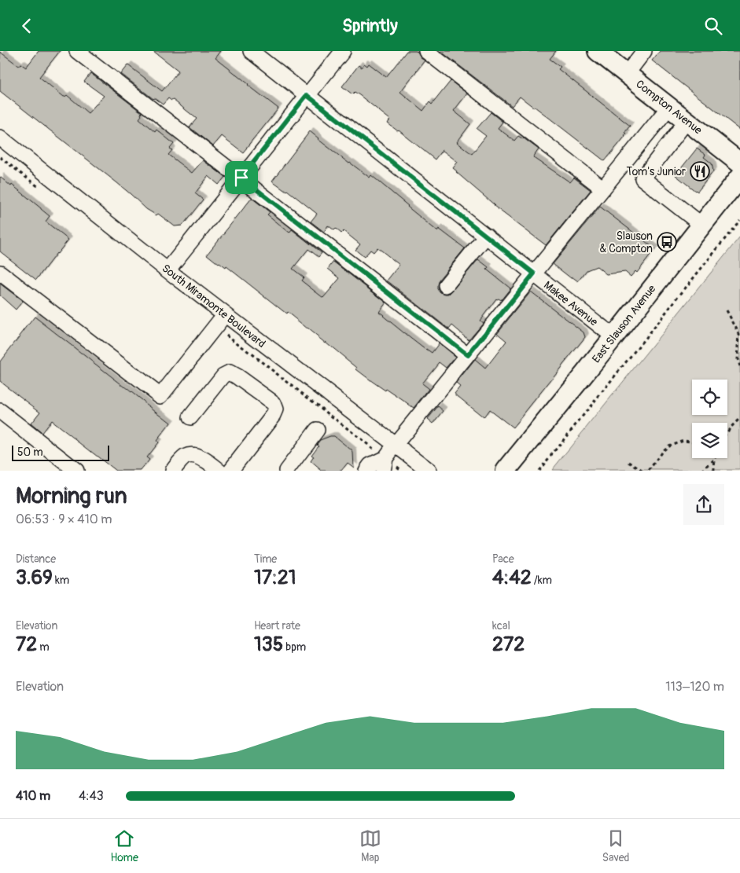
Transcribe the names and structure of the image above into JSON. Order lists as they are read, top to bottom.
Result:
{
  "streets": {
    "main road": ["Compton Avenue", "East Slauson Avenue"],
    "street": ["Makee Avenue", "South Miramonte Boulevard"]
  },
  "crossings": [
    ["Makee Avenue", "East Slauson Avenue"]
  ],
  "places": {
    "restaurant": ["Tom's Junior"],
    "bus stop": ["Slauson & Compton"]
  },
  "scale_bar": "50 m",
  "page": {
    "header": "Sprintly",
    "scale": "50 m",
    "heading": ["Morning run", "06:53 · 9 × 410 m"],
    "stats": [
      ["Distance", "3.69 km"],
      ["Time", "17:21"],
      ["Pace", "4:42 /km"],
      ["Elevation", "72 m"],
      ["Heart rate", "135 bpm"],
      ["kcal", "272"]
    ],
    "chart": ["Elevation", "113–120 m"],
    "list": [
      {
        "name": "410 m",
        "note": "4:43"
      }
    ],
    "tabs": ["Home", "Map", "Saved"]
  }
}
